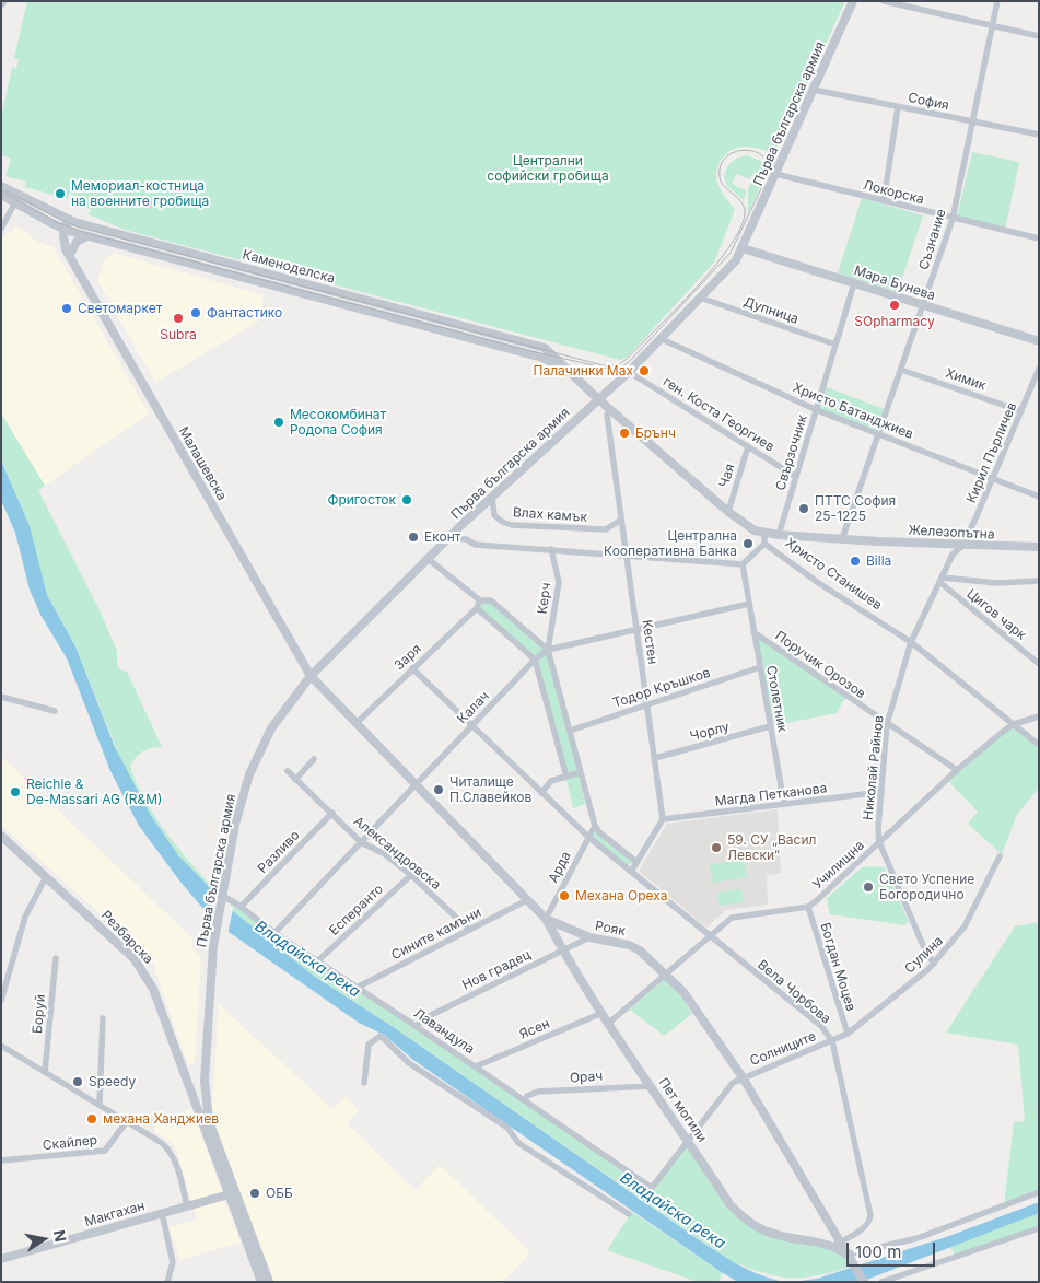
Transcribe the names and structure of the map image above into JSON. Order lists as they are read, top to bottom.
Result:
{
  "streets": {
    "street": [
      "София",
      "Първа българска армия",
      "Локорска",
      "Съзнание",
      "Каменоделска",
      "Мара Бунева",
      "Дупница",
      "Химик",
      "Христо Батанджиев",
      "ген. Коста Георгиев",
      "Свързочник",
      "Кирил Пърличев",
      "Малашевска",
      "Чая",
      "Влах камък",
      "Железопътна",
      "Христо Станишев",
      "Керч",
      "Цигов чарк",
      "Кестен",
      "Заря",
      "Поручик Орозов",
      "Тодор Кръшков",
      "Столетник",
      "Калач",
      "Чорлу",
      "Николай Райнов",
      "Магда Петканова",
      "Разливо",
      "Александровска",
      "Училищна",
      "Арда",
      "Есперанто",
      "Рояк",
      "Сините камъни",
      "Резбарска",
      "Сулина",
      "Богдан Моцев",
      "Нов градец",
      "Вела Чорбова",
      "Боруй",
      "Ясен",
      "Лавандула",
      "Солниците",
      "Орач",
      "Пет могили",
      "Скайлер",
      "Макгахан"
    ]
  },
  "crossings": [
    ["София", "Първа българска армия"],
    ["София", "Съзнание"],
    ["Първа българска армия", "Локорска"],
    ["Първа българска армия", "Каменоделска"],
    ["Първа българска армия", "Мара Бунева"],
    ["Първа българска армия", "Дупница"],
    ["Първа българска армия", "Христо Батанджиев"],
    ["Първа българска армия", "ген. Коста Георгиев"],
    ["Първа българска армия", "Малашевска"],
    ["Първа българска армия", "Влах камък"],
    ["Първа българска армия", "Рояк"],
    ["Първа българска армия", "Резбарска"],
    ["Първа българска армия", "Лавандула"],
    ["Локорска", "Съзнание"],
    ["Съзнание", "Мара Бунева"],
    ["Съзнание", "Химик"],
    ["Съзнание", "Христо Батанджиев"],
    ["Съзнание", "Железопътна"],
    ["Каменоделска", "Малашевска"],
    ["Мара Бунева", "Свързочник"],
    ["Дупница", "Свързочник"],
    ["Химик", "Кирил Пърличев"],
    ["Христо Батанджиев", "Свързочник"],
    ["Христо Батанджиев", "Кирил Пърличев"],
    ["ген. Коста Георгиев", "Свързочник"],
    ["ген. Коста Георгиев", "Чая"],
    ["Свързочник", "Железопътна"],
    ["Кирил Пърличев", "Железопътна"],
    ["Кирил Пърличев", "Николай Райнов"],
    ["Малашевска", "Рояк"],
    ["Влах камък", "Кестен"],
    ["Железопътна", "Христо Станишев"],
    ["Железопътна", "Николай Райнов"],
    ["Христо Станишев", "Николай Райнов"],
    ["Христо Станишев", "Училищна"],
    ["Керч", "Калач"],
    ["Цигов чарк", "Николай Райнов"],
    ["Кестен", "Тодор Кръшков"],
    ["Кестен", "Калач"],
    ["Кестен", "Чорлу"],
    ["Кестен", "Магда Петканова"],
    ["Заря", "Рояк"],
    ["Заря", "Вела Чорбова"],
    ["Поручик Орозов", "Столетник"],
    ["Поручик Орозов", "Николай Райнов"],
    ["Поручик Орозов", "Училищна"],
    ["Тодор Кръшков", "Столетник"],
    ["Столетник", "Калач"],
    ["Столетник", "Чорлу"],
    ["Столетник", "Магда Петканова"],
    ["Калач", "Александровска"],
    ["Калач", "Рояк"],
    ["Калач", "Вела Чорбова"],
    ["Калач", "Лавандула"],
    ["Николай Райнов", "Магда Петканова"],
    ["Николай Райнов", "Училищна"],
    ["Николай Райнов", "Сулина"],
    ["Разливо", "Александровска"],
    ["Разливо", "Лавандула"],
    ["Александровска", "Есперанто"],
    ["Александровска", "Сините камъни"],
    ["Училищна", "Рояк"],
    ["Училищна", "Богдан Моцев"],
    ["Училищна", "Вела Чорбова"],
    ["Училищна", "Пет могили"],
    ["Арда", "Рояк"],
    ["Арда", "Вела Чорбова"],
    ["Арда", "Пет могили"],
    ["Есперанто", "Лавандула"],
    ["Рояк", "Сините камъни"],
    ["Рояк", "Нов градец"],
    ["Рояк", "Вела Чорбова"],
    ["Рояк", "Солниците"],
    ["Рояк", "Пет могили"],
    ["Сините камъни", "Лавандула"],
    ["Резбарска", "Макгахан"],
    ["Сулина", "Богдан Моцев"],
    ["Сулина", "Вела Чорбова"],
    ["Сулина", "Солниците"],
    ["Нов градец", "Лавандула"],
    ["Нов градец", "Пет могили"],
    ["Вела Чорбова", "Солниците"],
    ["Вела Чорбова", "Пет могили"],
    ["Ясен", "Лавандула"],
    ["Ясен", "Пет могили"],
    ["Лавандула", "Солниците"],
    ["Лавандула", "Орач"],
    ["Солниците", "Пет могили"],
    ["Орач", "Пет могили"]
  ],
  "water": ["Владайска река"],
  "parks": ["Централни софийски гробища"],
  "places": [
    "Мемориал-костница на военните гробища",
    "SOpharmacy",
    "Светомаркет",
    "Фантастико",
    "Subra",
    "Палачинки Max",
    "Месокомбинат Родопа София",
    "Брънч",
    "Фригосток",
    "ПТТС София 25-1225",
    "Еконт",
    "Централна Кооперативна Банка",
    "Billa",
    "Читалище П.Славейков",
    "Reichle & De-Massari AG (R&M)",
    "59. СУ „Васил Левски“",
    "Свето Успение Богородично",
    "Механа Ореха",
    "Speedy",
    "механа Ханджиев",
    "ОББ"
  ],
  "scale_bar": "100 m",
  "north": "right"
}
